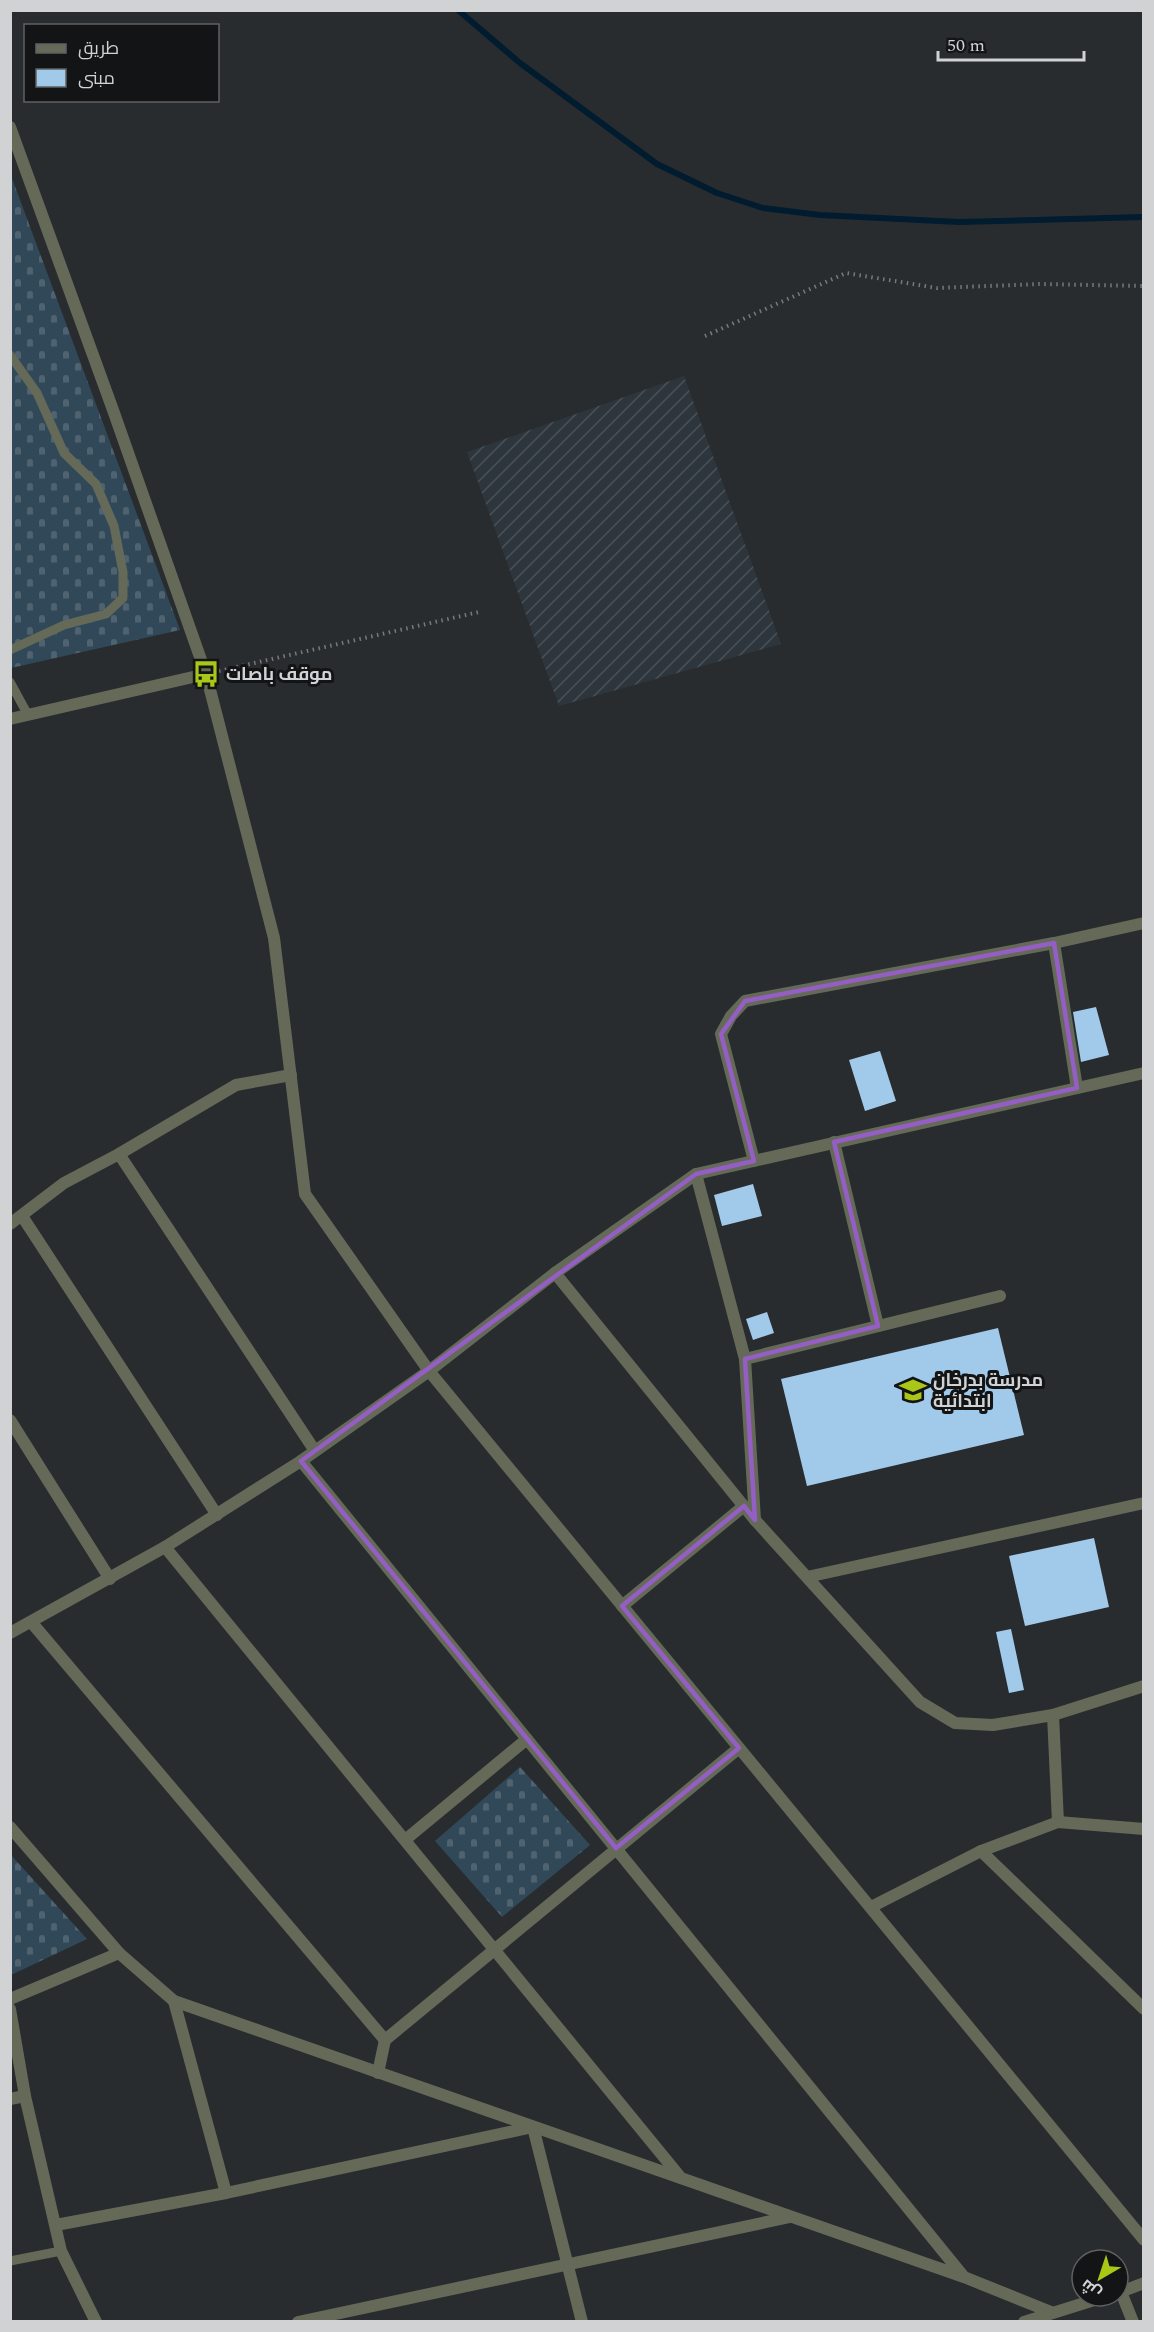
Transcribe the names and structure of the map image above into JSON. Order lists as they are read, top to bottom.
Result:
{
  "places": {
    "bus stop": ["موقف باصات"],
    "school or university": ["مدرسة بدرخان ابتدائية"]
  },
  "legend": ["طريق", "مبنى"],
  "scale_bar": "50 m",
  "north": "bottom left"
}
